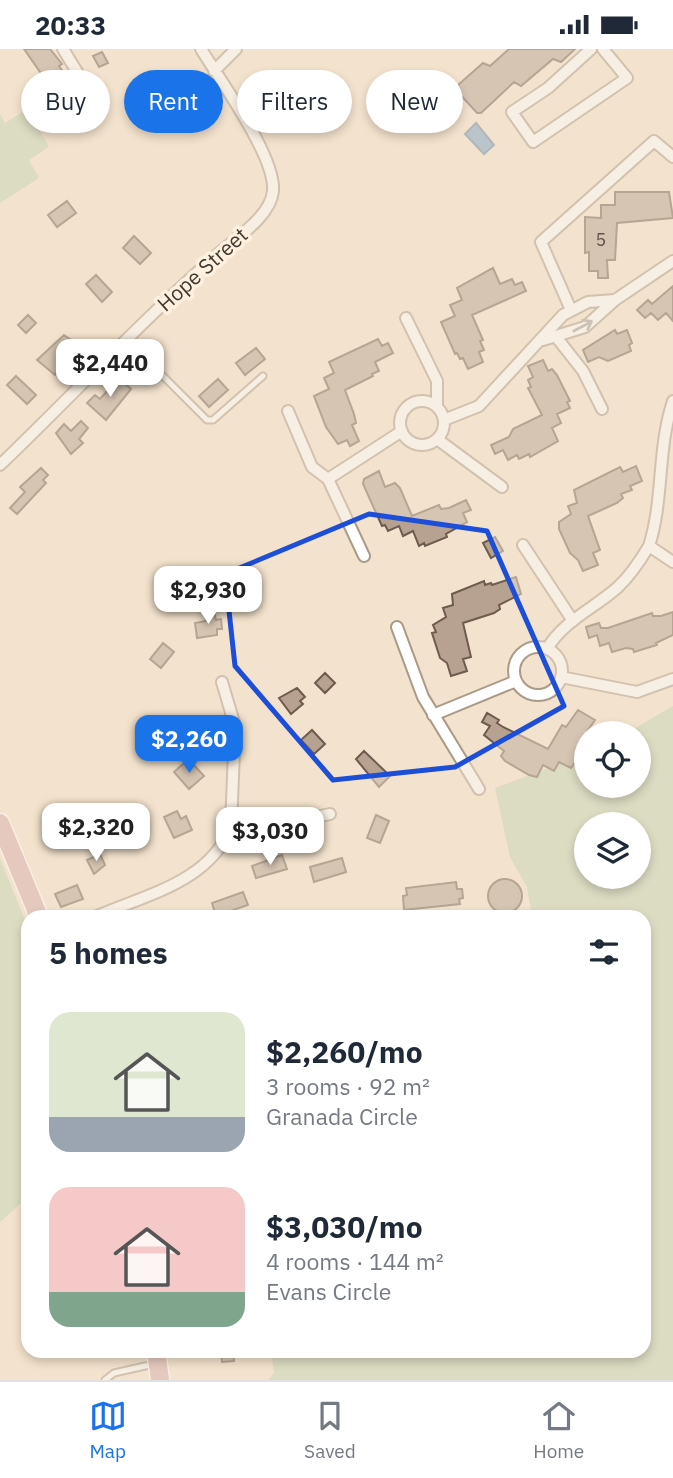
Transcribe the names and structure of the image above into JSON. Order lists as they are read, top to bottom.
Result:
{
  "streets": {
    "street": ["Hope Street"]
  },
  "house_numbers": ["5"],
  "page": {
    "status": "20:33",
    "chip": [
      "Buy",
      "Rent",
      "Filters",
      "New"
    ],
    "price": [
      "$2,440",
      "$2,930",
      "$2,260",
      "$2,320",
      "$3,030"
    ],
    "heading": "5 homes",
    "list": [
      {
        "name": "$2,260/mo",
        "note": "3 rooms · 92 m² · Granada Circle"
      },
      {
        "name": "$3,030/mo",
        "note": "4 rooms · 144 m² · Evans Circle"
      }
    ],
    "tabs": ["Map", "Saved", "Home"]
  }
}
